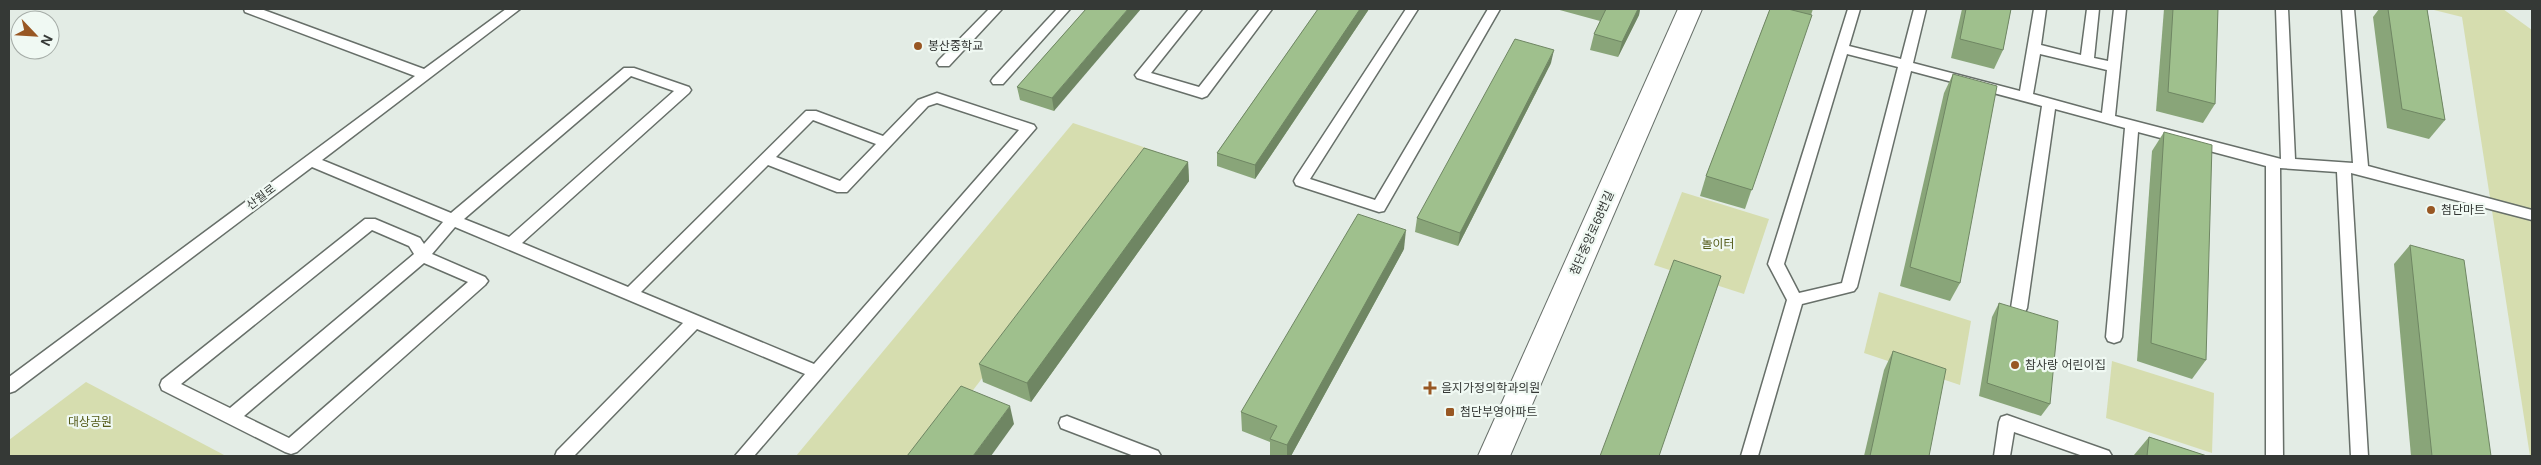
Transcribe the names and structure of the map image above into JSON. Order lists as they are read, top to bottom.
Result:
{
  "streets": {
    "street": ["첨단중앙로68번길"],
    "lane": ["산월로"]
  },
  "parks": ["놀이터", "대상공원"],
  "places": {
    "other": ["봉산중학교", "첨단마트", "참사랑 어린이집"],
    "health": ["을지가정의학과의원"],
    "transit": ["첨단부영아파트"]
  },
  "north": "bottom right"
}
